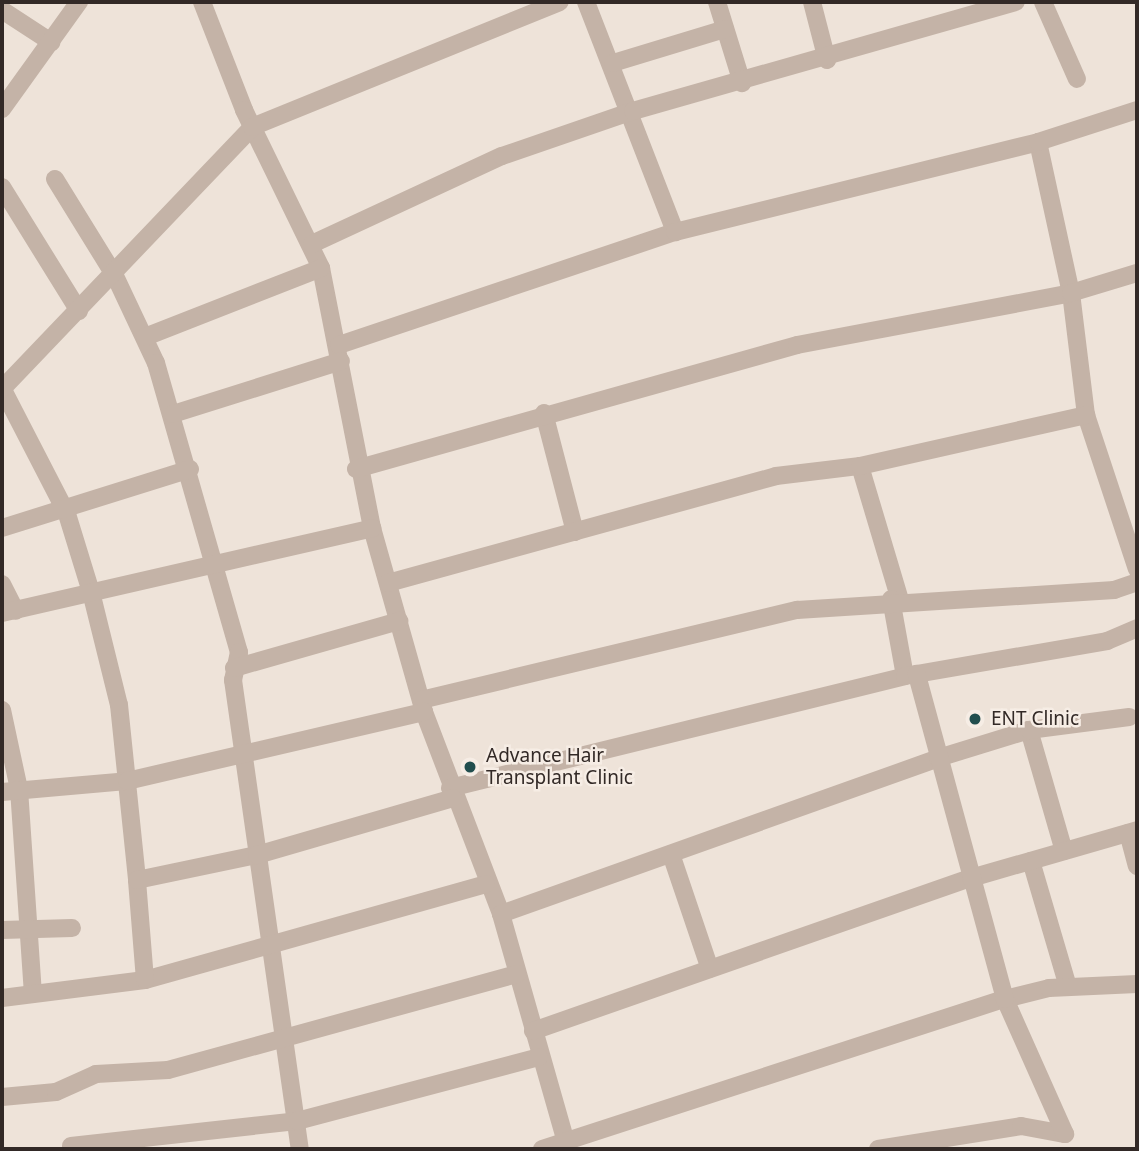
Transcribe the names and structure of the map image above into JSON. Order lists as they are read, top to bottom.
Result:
{
  "places": ["ENT Clinic", "Advance Hair Transplant Clinic"]
}
